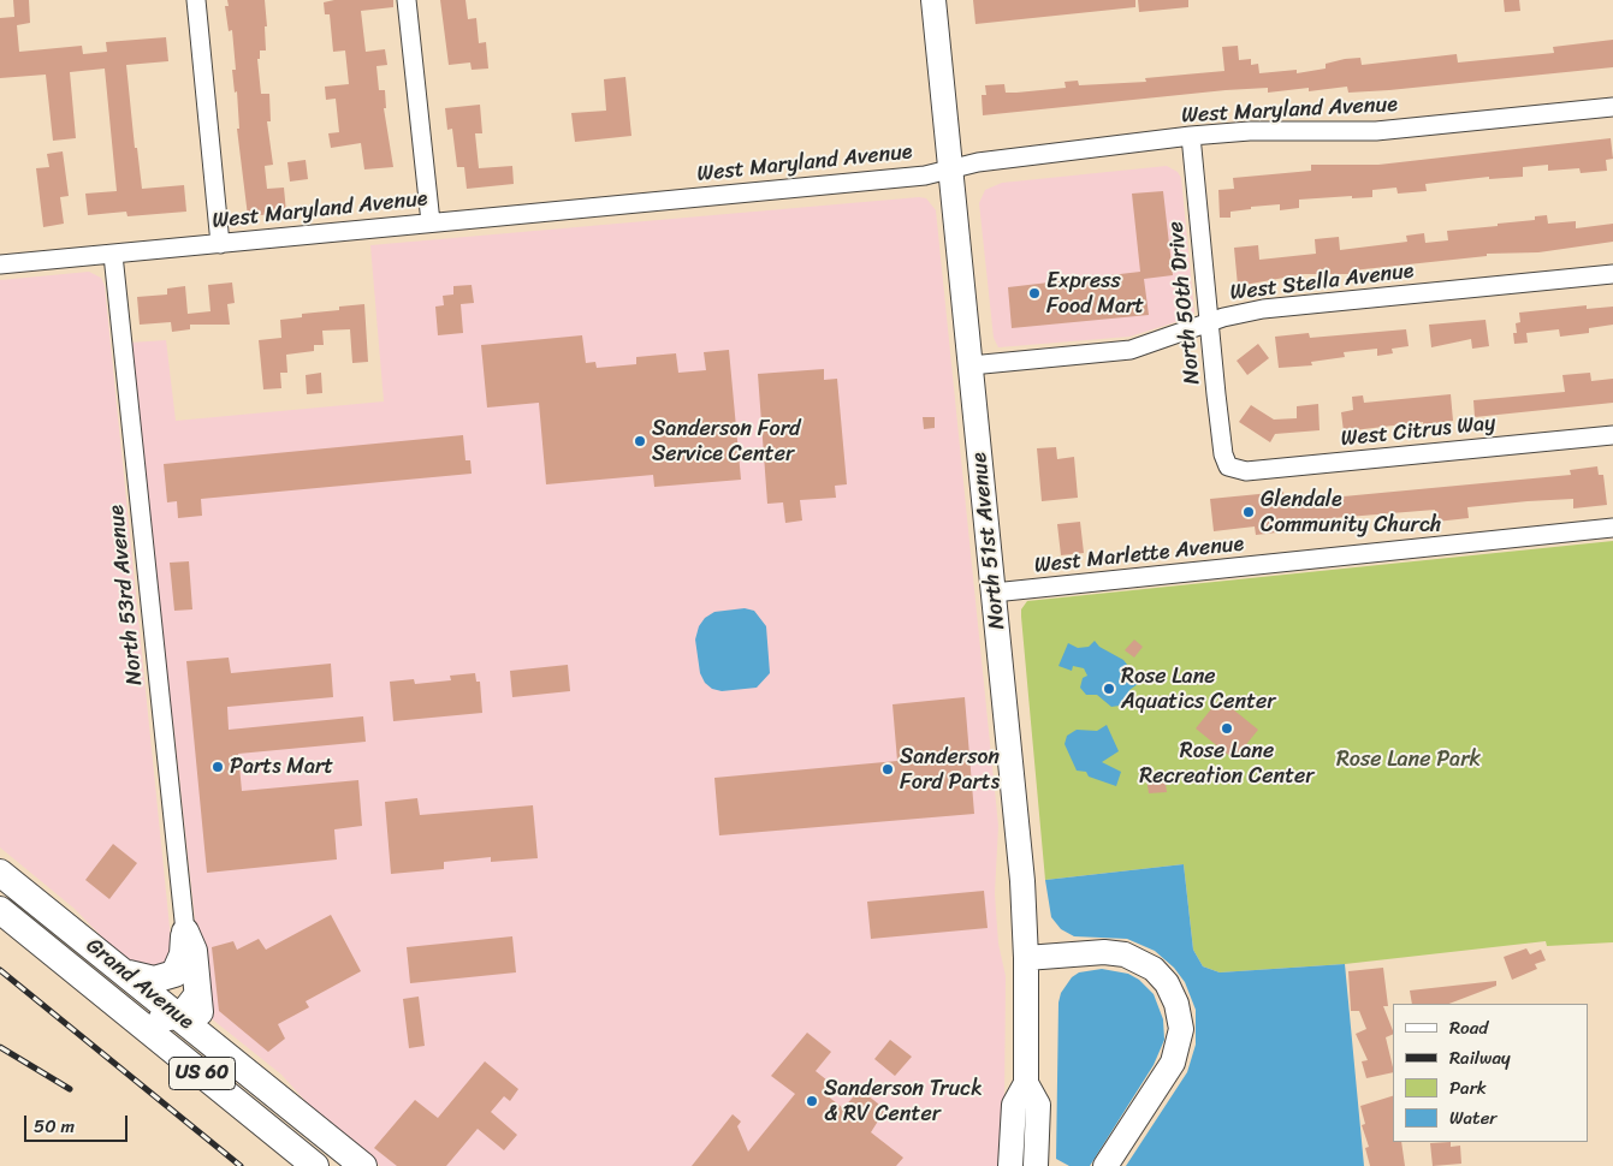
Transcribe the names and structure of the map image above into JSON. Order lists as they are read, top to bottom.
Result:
{
  "streets": {
    "highway": ["Grand Avenue", "US 60"],
    "main road": ["North 51st Avenue"],
    "street": [
      "West Maryland Avenue",
      "West Stella Avenue",
      "North 50th Drive",
      "West Citrus Way",
      "West Marlette Avenue",
      "North 53rd Avenue"
    ]
  },
  "crossings": [
    ["West Maryland Avenue", "North 50th Drive"],
    ["West Maryland Avenue", "North 51st Avenue"],
    ["West Maryland Avenue", "North 53rd Avenue"],
    ["West Stella Avenue", "North 50th Drive"],
    ["West Stella Avenue", "North 51st Avenue"],
    ["North 50th Drive", "West Citrus Way"],
    ["North 51st Avenue", "West Marlette Avenue"]
  ],
  "parks": ["Rose Lane Park"],
  "places": [
    "Express Food Mart",
    "Sanderson Ford Service Center",
    "Glendale Community Church",
    "Rose Lane Aquatics Center",
    "Rose Lane Recreation Center",
    "Parts Mart",
    "Sanderson Ford Parts",
    "Sanderson Truck & RV Center"
  ],
  "legend": [
    "Road",
    "Railway",
    "Park",
    "Water"
  ],
  "scale_bar": "50 m"
}
